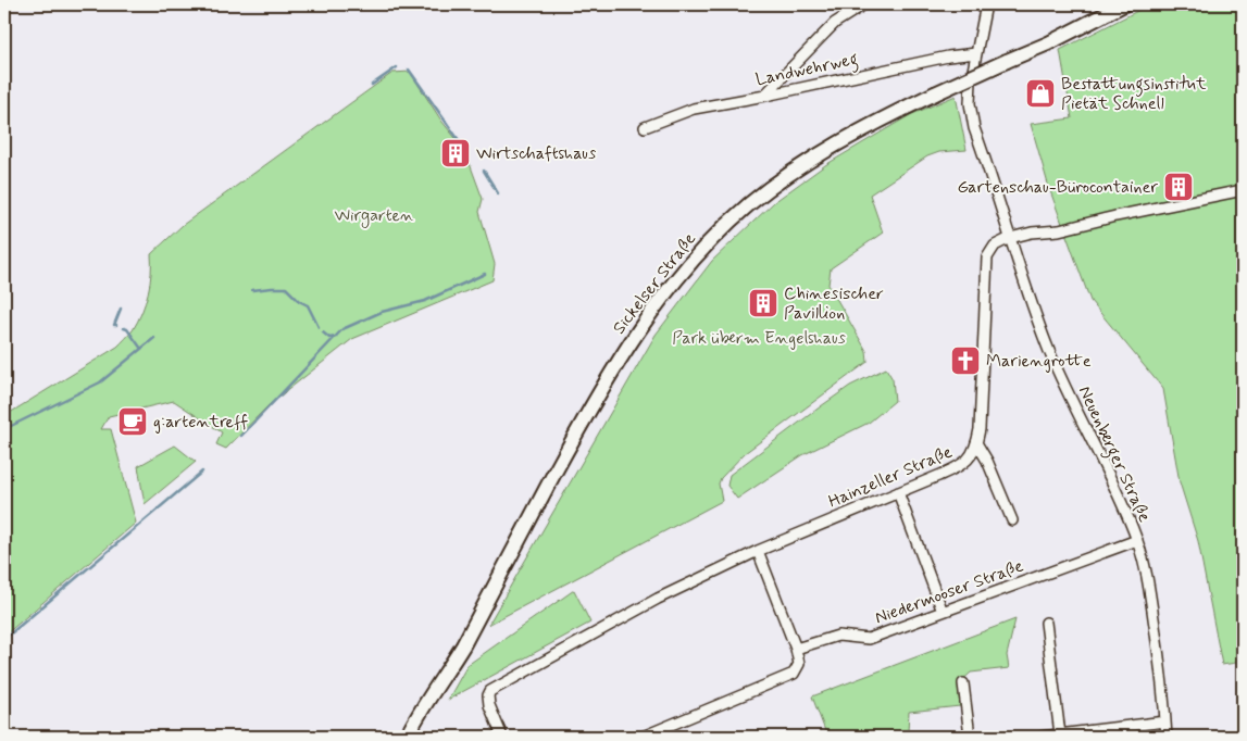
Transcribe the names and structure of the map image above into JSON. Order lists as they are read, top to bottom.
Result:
{
  "streets": {
    "main road": ["Sickelser Straße"],
    "street": [
      "Landwehrweg",
      "Neuenberger Straße",
      "Hainzeller Straße",
      "Niedermooser Straße"
    ]
  },
  "crossings": [
    ["Landwehrweg", "Neuenberger Straße"],
    ["Neuenberger Straße", "Niedermooser Straße"]
  ],
  "parks": ["Wirgarten", "Park überm Engelshaus"],
  "places": {
    "shop": ["Bestattungsinstitut Pietät Schnell"],
    "building": ["Wirtschaftshaus", "Gartenschau-Bürocontainer", "Chinesischer Pavillion"],
    "church": ["Mariengrotte"],
    "cafe": ["g:artentreff"]
  }
}
